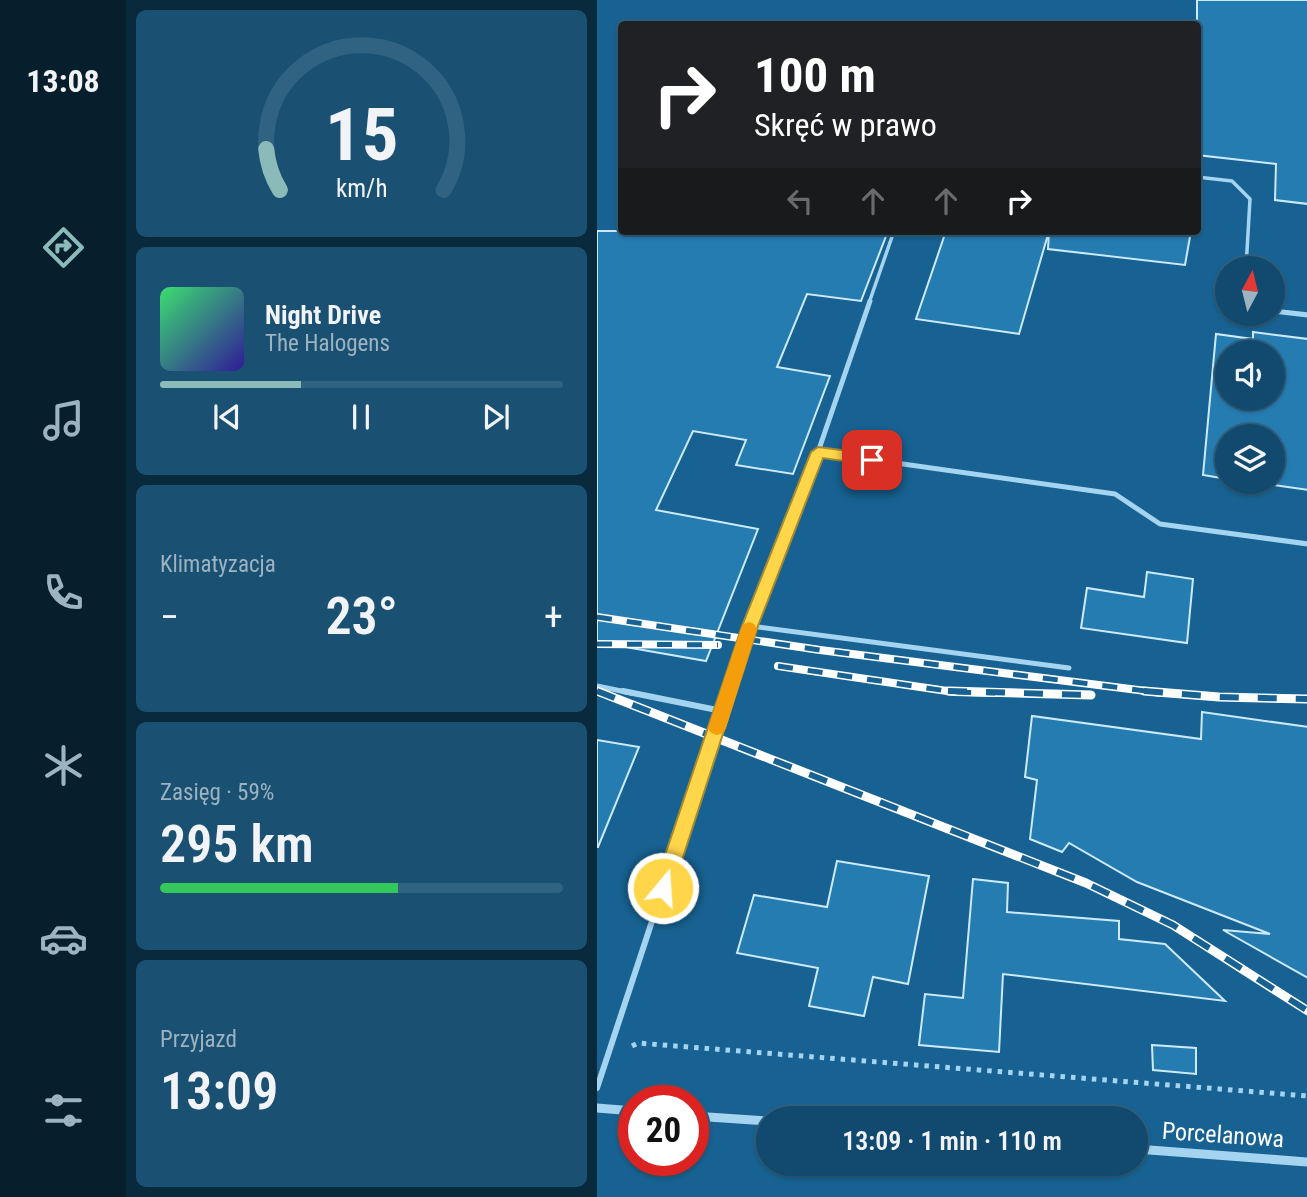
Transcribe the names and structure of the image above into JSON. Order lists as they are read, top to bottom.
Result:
{
  "streets": {
    "street": ["Porcelanowa"]
  },
  "north": "top",
  "page": {
    "tabs": "13:08",
    "turn": ["100 m", "Skręć w prawo"],
    "song": ["Night Drive", "The Halogens"],
    "tile": [
      "Klimatyzacja",
      ["Zasięg · 59%", "295 km"],
      ["Przyjazd", "13:09"]
    ],
    "heat": ["−", "23°", "+"],
    "limit": "20",
    "trip": "13:09 · 1 min · 110 m",
    "gauge": ["15", "km/h"]
  }
}
